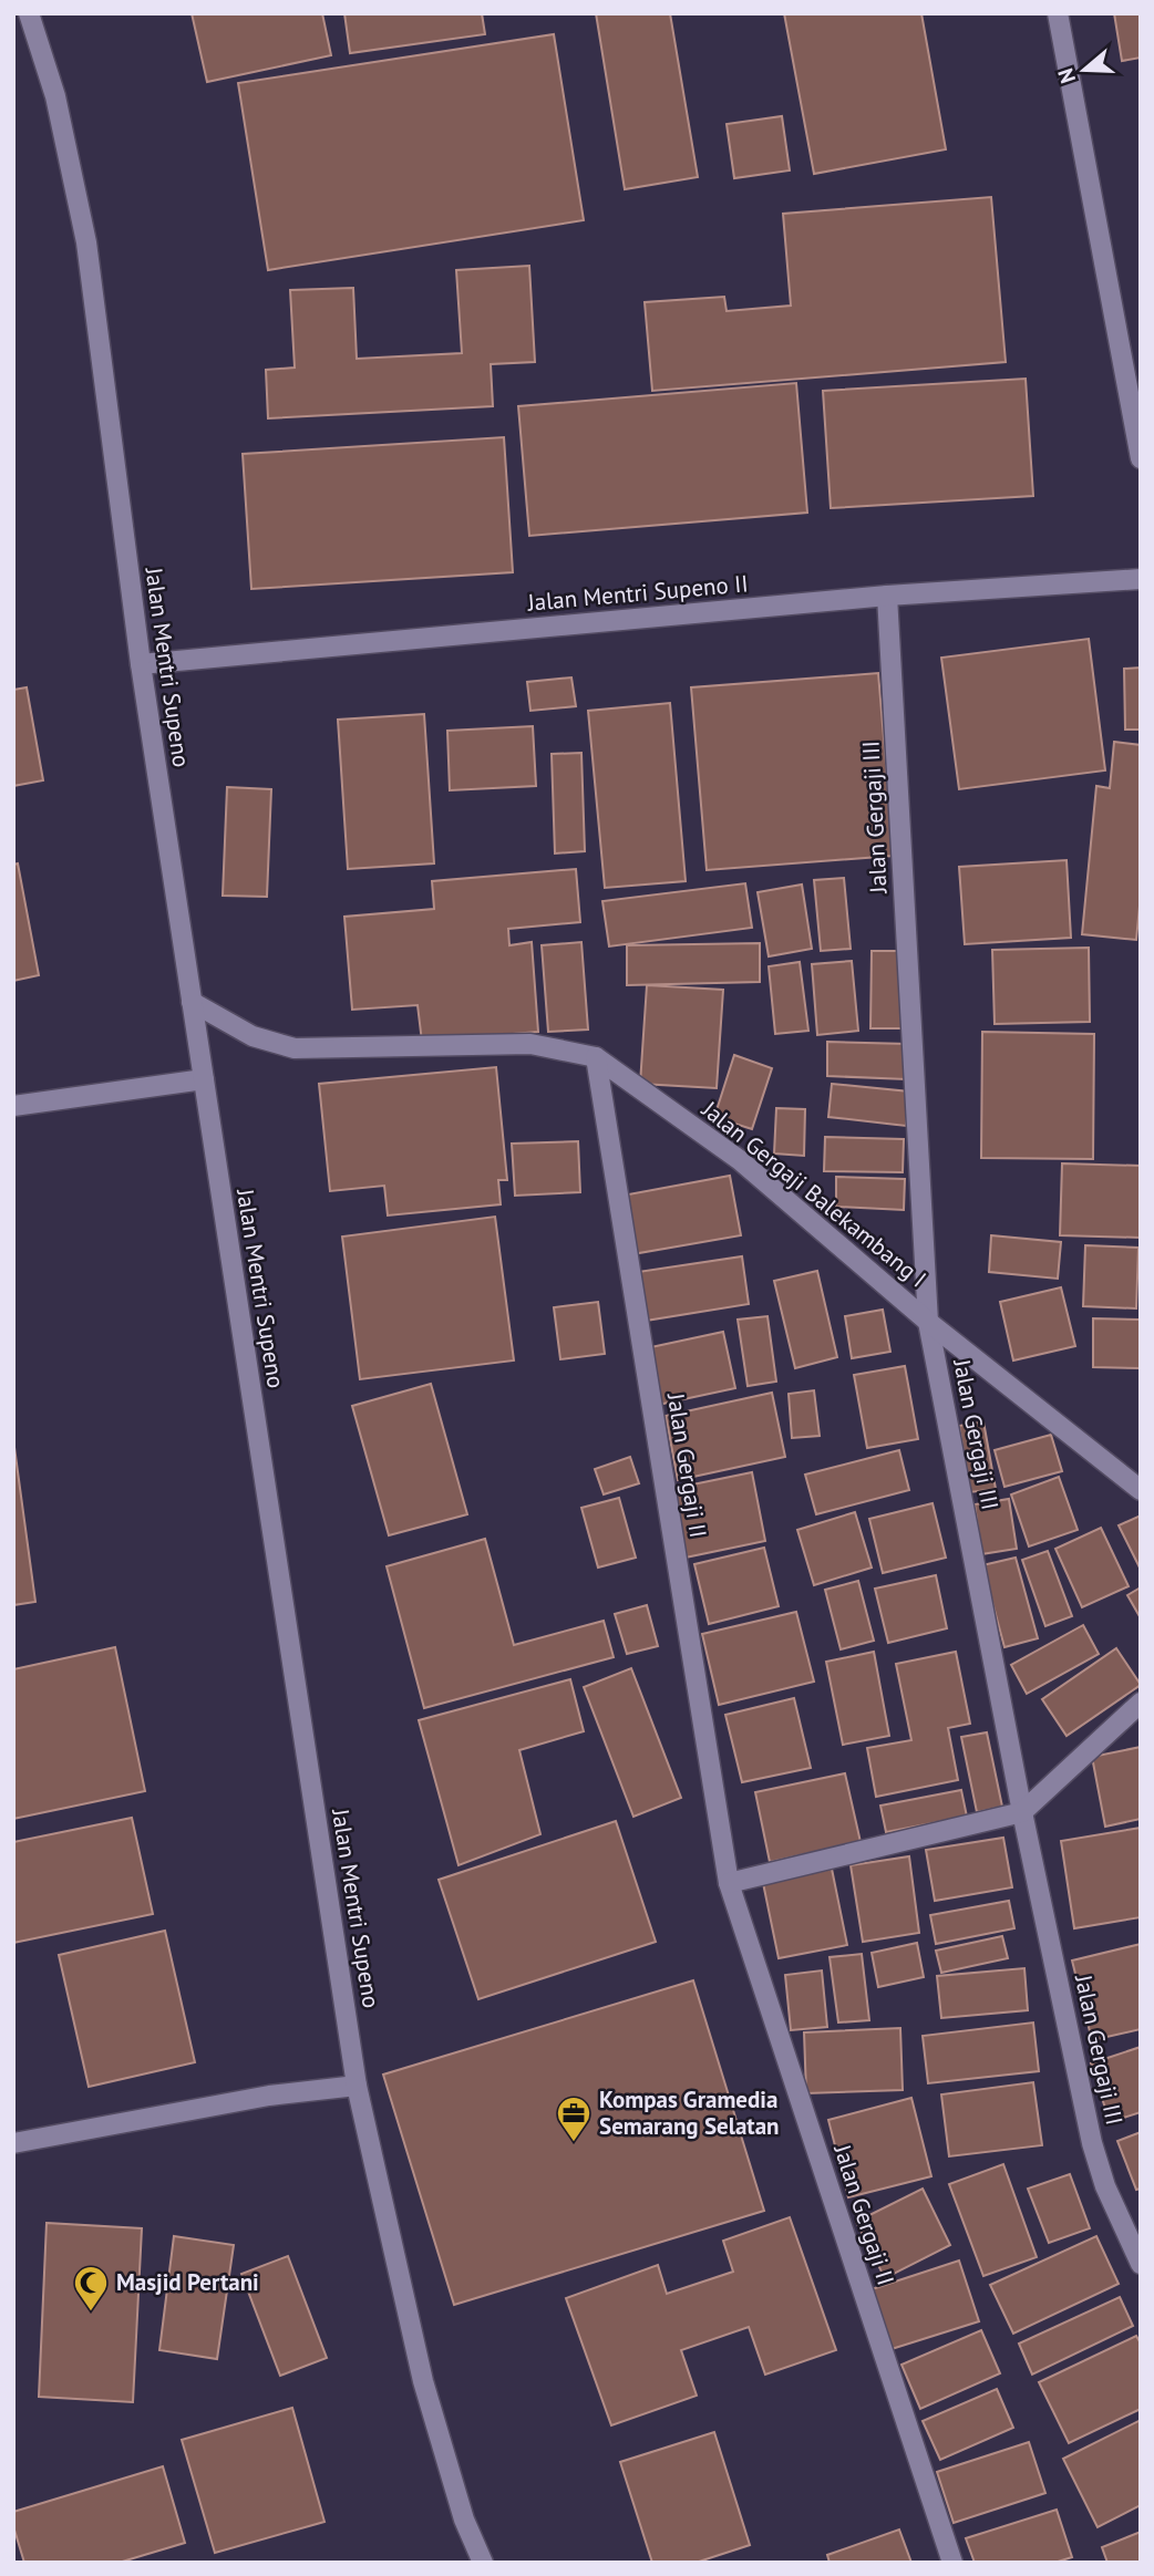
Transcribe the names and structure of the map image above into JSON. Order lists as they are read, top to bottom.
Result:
{
  "streets": {
    "street": [
      "Jalan Mentri Supeno II",
      "Jalan Mentri Supeno",
      "Jalan Gergaji III",
      "Jalan Gergaji Balekambang I",
      "Jalan Gergaji II"
    ]
  },
  "crossings": [
    ["Jalan Mentri Supeno II", "Jalan Mentri Supeno"],
    ["Jalan Mentri Supeno II", "Jalan Gergaji III"],
    ["Jalan Mentri Supeno", "Jalan Gergaji Balekambang I"],
    ["Jalan Gergaji III", "Jalan Gergaji Balekambang I"],
    ["Jalan Gergaji Balekambang I", "Jalan Gergaji II"]
  ],
  "places": {
    "office": ["Kompas Gramedia Semarang Selatan"],
    "mosque": ["Masjid Pertani"]
  },
  "north": "left"
}
